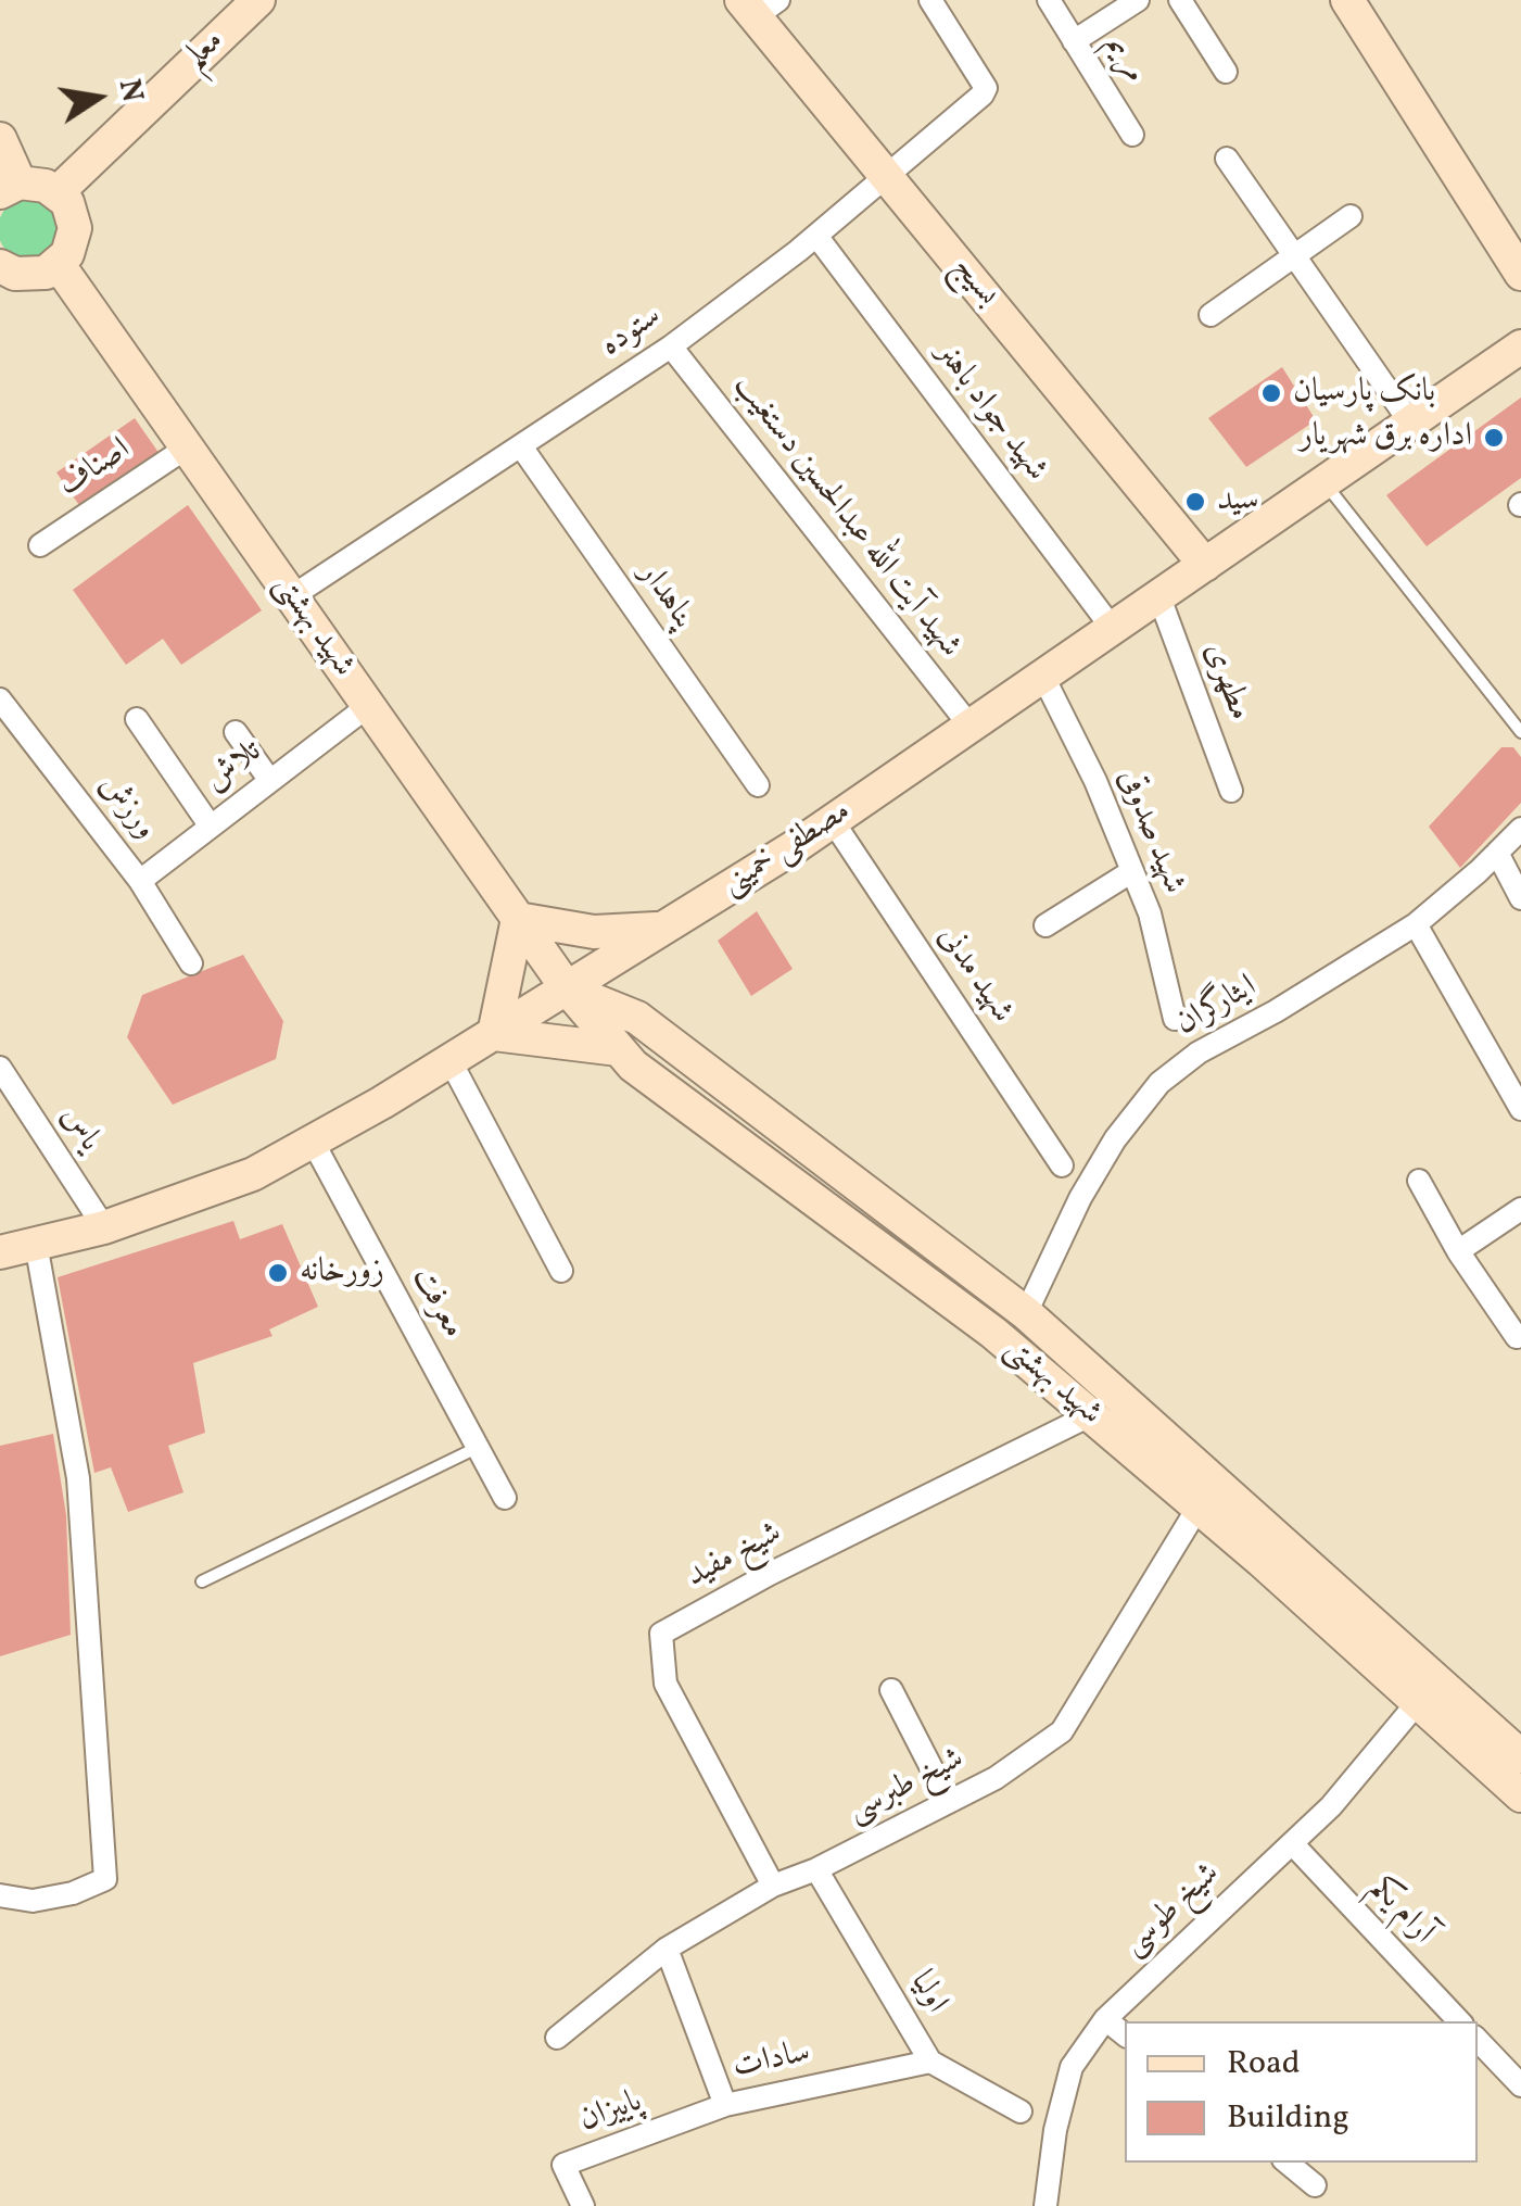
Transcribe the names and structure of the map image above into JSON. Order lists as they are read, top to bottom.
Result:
{
  "streets": {
    "main road": [
      "معلم",
      "بسیج",
      "شهید بهشتی",
      "مصطفی خمینی"
    ],
    "street": [
      "مریم",
      "ستوده",
      "شهید جواد باهنر",
      "اصناف",
      "شهید آیت الله عبدالحسین دستغیب",
      "پناهدار",
      "مطهری",
      "تلاش",
      "ورزش",
      "شهید صدوقی",
      "شهید مدنی",
      "ایثارگران",
      "یاس",
      "معرفت",
      "شیخ مفید",
      "شیخ طبرسی",
      "شیخ طوسی",
      "آرام یکم",
      "اولیا",
      "سادات",
      "پاییزان"
    ]
  },
  "crossings": [
    ["بسیج", "ستوده"],
    ["بسیج", "مصطفی خمینی"],
    ["ستوده", "شهید جواد باهنر"],
    ["ستوده", "شهید آیت الله عبدالحسین دستغیب"],
    ["ستوده", "پناهدار"],
    ["ستوده", "شهید بهشتی"],
    ["شهید جواد باهنر", "مصطفی خمینی"],
    ["اصناف", "شهید بهشتی"],
    ["شهید آیت الله عبدالحسین دستغیب", "مصطفی خمینی"],
    ["شهید بهشتی", "تلاش"],
    ["شهید بهشتی", "مصطفی خمینی"],
    ["شهید بهشتی", "ایثارگران"],
    ["شهید بهشتی", "شیخ مفید"],
    ["شهید بهشتی", "شیخ طبرسی"],
    ["شهید بهشتی", "شیخ طوسی"],
    ["مطهری", "مصطفی خمینی"],
    ["تلاش", "ورزش"],
    ["شهید صدوقی", "مصطفی خمینی"],
    ["مصطفی خمینی", "شهید مدنی"],
    ["مصطفی خمینی", "یاس"],
    ["مصطفی خمینی", "معرفت"],
    ["شیخ مفید", "شیخ طبرسی"],
    ["شیخ طبرسی", "اولیا"],
    ["شیخ طبرسی", "سادات"],
    ["شیخ طوسی", "آرام یکم"],
    ["اولیا", "سادات"],
    ["سادات", "پاییزان"]
  ],
  "places": [
    "بانک پارسیان",
    "اداره برق شهریار",
    "سید",
    "زورخانه"
  ],
  "legend": ["Road", "Building"],
  "north": "right"
}
